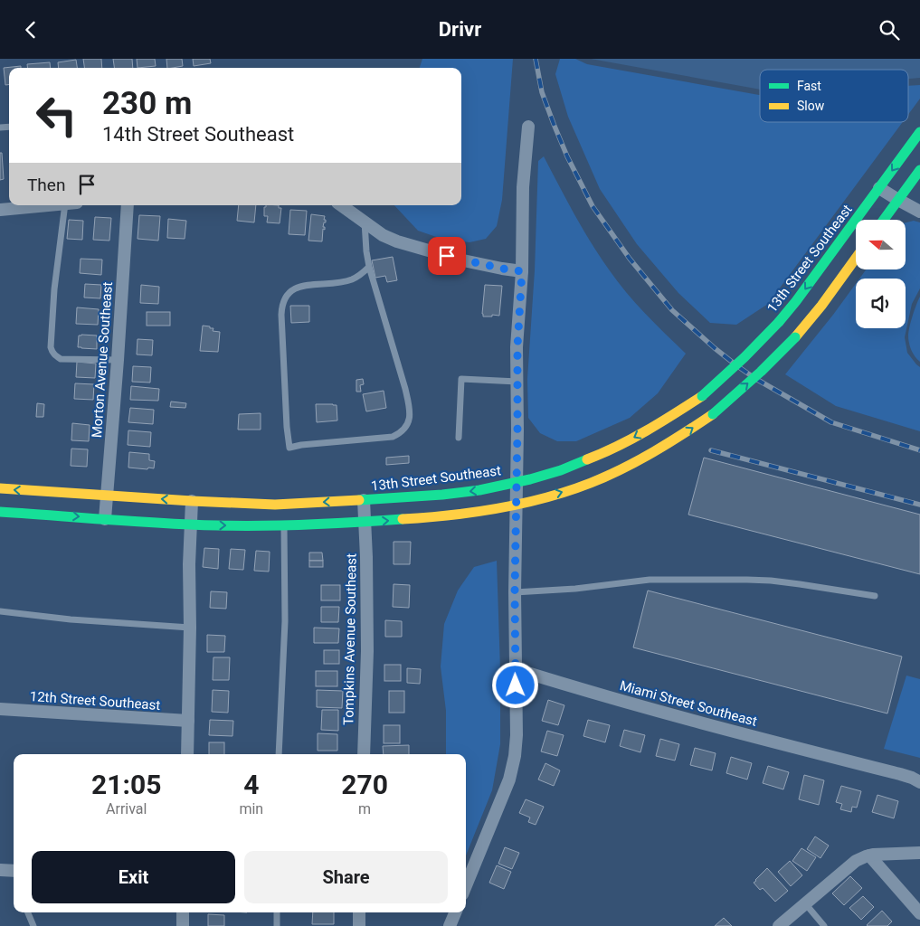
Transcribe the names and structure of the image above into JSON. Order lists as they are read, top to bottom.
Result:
{
  "streets": {
    "main road": ["13th Street Southeast"],
    "street": [
      "Morton Avenue Southeast",
      "Tompkins Avenue Southeast",
      "12th Street Southeast",
      "Miami Street Southeast"
    ]
  },
  "crossings": [
    ["13th Street Southeast", "Morton Avenue Southeast"],
    ["13th Street Southeast", "Tompkins Avenue Southeast"]
  ],
  "legend": ["Fast", "Slow"],
  "north": "left",
  "page": {
    "header": "Drivr",
    "turn": ["230 m", "14th Street Southeast"],
    "then": "Then",
    "eta": [
      "21:05",
      "Arrival",
      "4",
      "min",
      "270",
      "m"
    ],
    "buttons": ["Exit", "Share"]
  }
}
